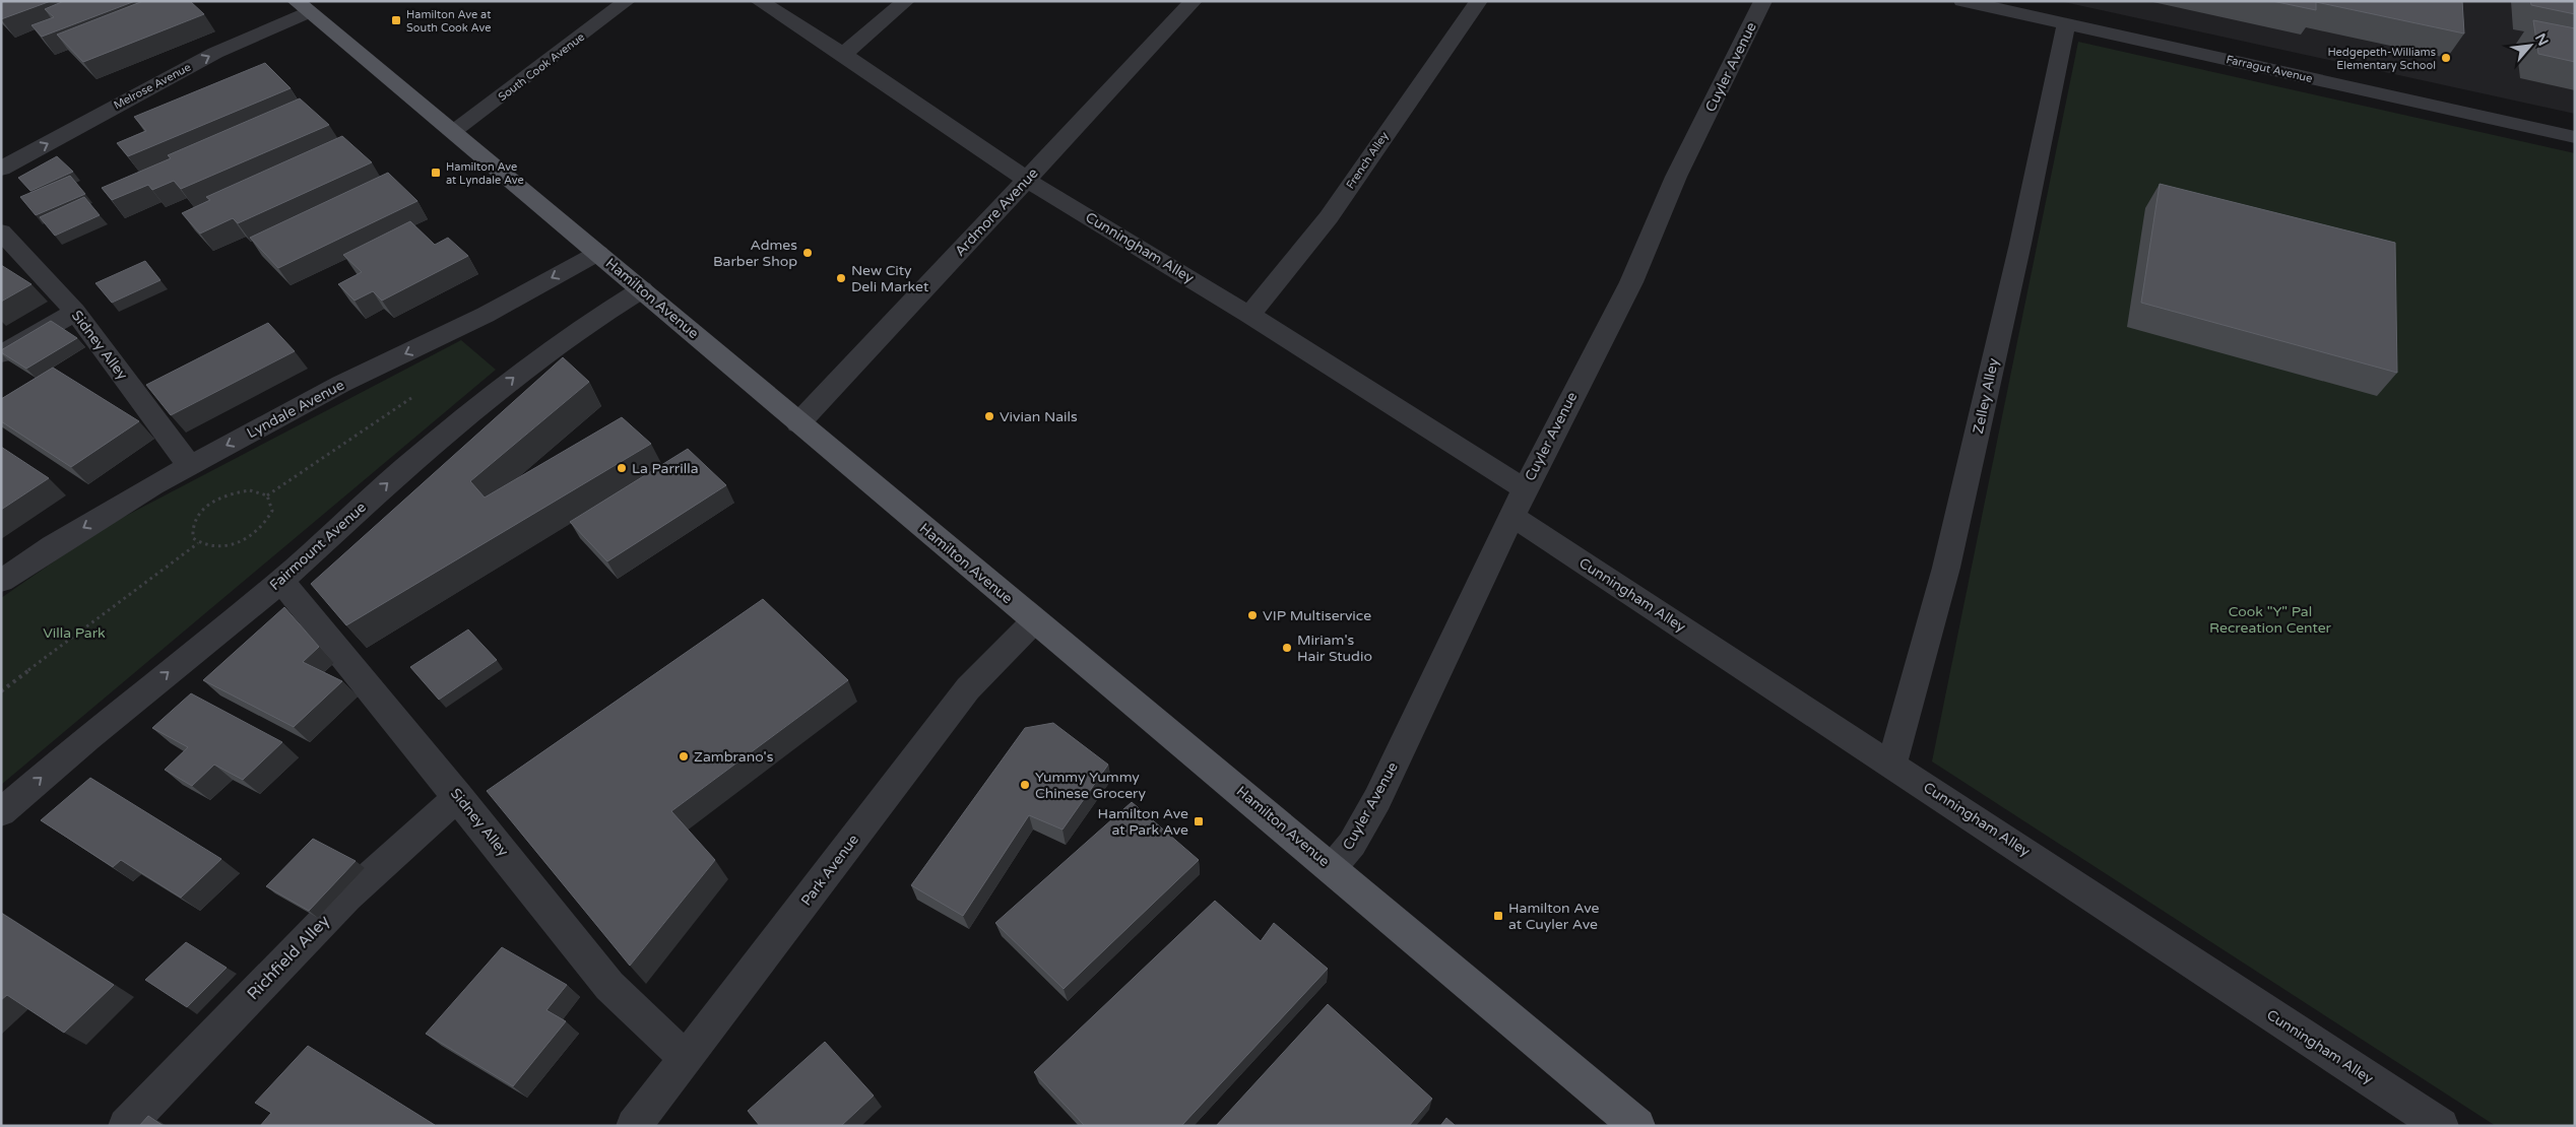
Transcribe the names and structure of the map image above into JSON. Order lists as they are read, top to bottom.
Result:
{
  "streets": {
    "main road": ["Hamilton Avenue"],
    "street": [
      "South Cook Avenue",
      "Cuyler Avenue",
      "Farragut Avenue",
      "Melrose Avenue",
      "French Alley",
      "Ardmore Avenue",
      "Cunningham Alley",
      "Sidney Alley",
      "Zelley Alley",
      "Lyndale Avenue",
      "Fairmount Avenue",
      "Park Avenue",
      "Richfield Alley"
    ]
  },
  "crossings": [
    ["South Cook Avenue", "Hamilton Avenue"],
    ["Cuyler Avenue", "Cunningham Alley"],
    ["Cuyler Avenue", "Hamilton Avenue"],
    ["Farragut Avenue", "Zelley Alley"],
    ["Melrose Avenue", "Hamilton Avenue"],
    ["French Alley", "Cunningham Alley"],
    ["Ardmore Avenue", "Cunningham Alley"],
    ["Ardmore Avenue", "Hamilton Avenue"],
    ["Cunningham Alley", "Zelley Alley"],
    ["Hamilton Avenue", "Lyndale Avenue"],
    ["Hamilton Avenue", "Fairmount Avenue"],
    ["Hamilton Avenue", "Park Avenue"],
    ["Sidney Alley", "Lyndale Avenue"],
    ["Sidney Alley", "Fairmount Avenue"],
    ["Sidney Alley", "Park Avenue"],
    ["Sidney Alley", "Richfield Alley"]
  ],
  "one_way": ["Melrose Avenue", "Lyndale Avenue", "Fairmount Avenue"],
  "parks": ["Cook \"Y\" Pal Recreation Center", "Villa Park"],
  "places": {
    "transit": [
      "Hamilton Ave at South Cook Ave",
      "Hamilton Ave at Lyndale Ave",
      "Hamilton Ave at Park Ave",
      "Hamilton Ave at Cuyler Ave"
    ],
    "other": [
      "Hedgepeth-Williams Elementary School",
      "Admes Barber Shop",
      "New City Deli Market",
      "Vivian Nails",
      "La Parrilla",
      "VIP Multiservice",
      "Miriam's Hair Studio",
      "Zambrano's",
      "Yummy Yummy Chinese Grocery"
    ]
  },
  "north": "top right"
}
